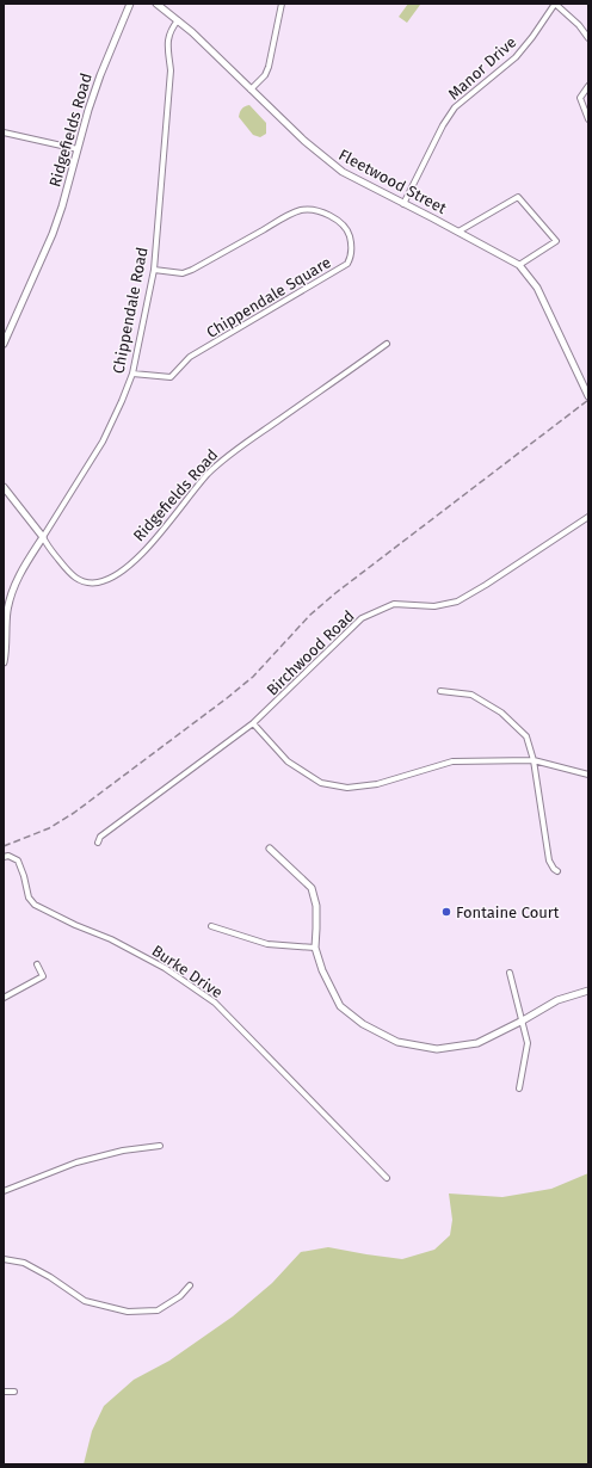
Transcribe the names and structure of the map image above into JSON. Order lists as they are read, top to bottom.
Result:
{
  "streets": {
    "street": [
      "Manor Drive",
      "Ridgefields Road",
      "Fleetwood Street",
      "Chippendale Square",
      "Chippendale Road",
      "Birchwood Road",
      "Burke Drive"
    ]
  },
  "crossings": [
    ["Manor Drive", "Fleetwood Street"],
    ["Ridgefields Road", "Chippendale Road"],
    ["Fleetwood Street", "Chippendale Road"],
    ["Chippendale Square", "Chippendale Road"]
  ],
  "places": ["Fontaine Court"]
}
